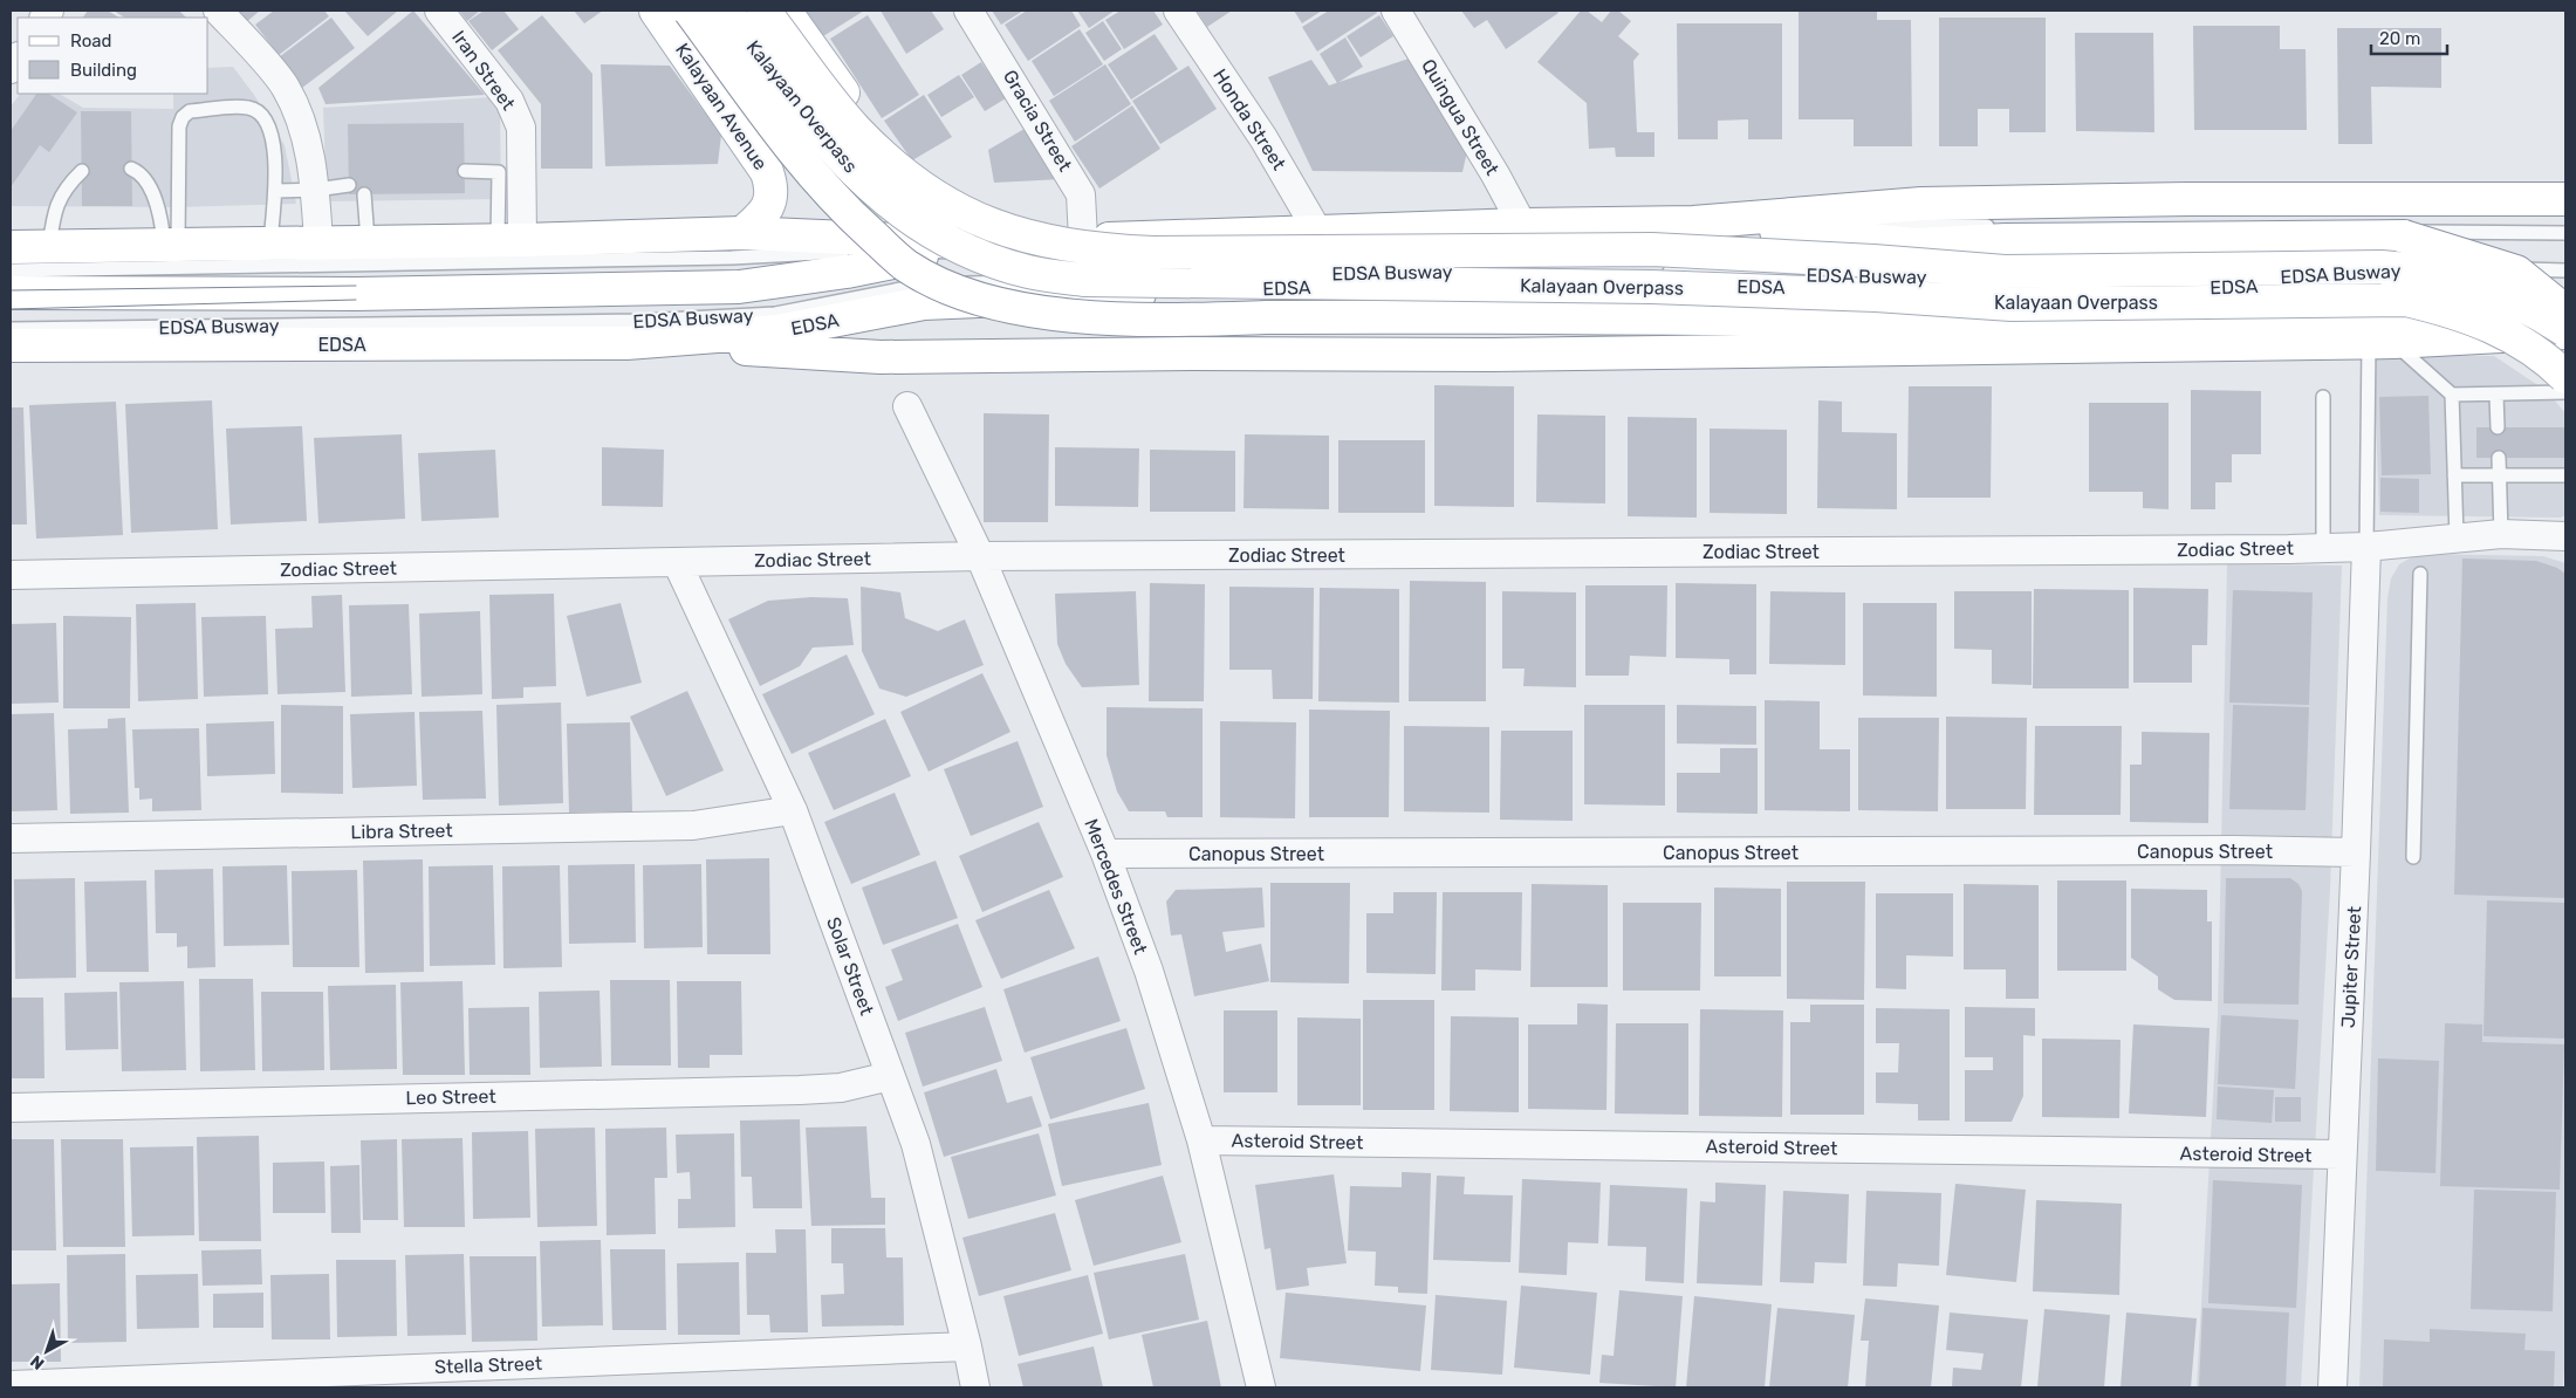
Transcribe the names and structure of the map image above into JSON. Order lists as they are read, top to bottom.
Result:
{
  "streets": {
    "main road": ["Kalayaan Avenue", "Kalayaan Overpass", "EDSA"],
    "street": [
      "Iran Street",
      "Quingua Street",
      "Honda Street",
      "Gracia Street",
      "Zodiac Street",
      "Libra Street",
      "Canopus Street",
      "Mercedes Street",
      "Solar Street",
      "Jupiter Street",
      "Leo Street",
      "Asteroid Street",
      "Stella Street"
    ],
    "lane": ["EDSA Busway"]
  },
  "crossings": [
    ["Zodiac Street", "Mercedes Street"],
    ["Zodiac Street", "Solar Street"],
    ["Zodiac Street", "Jupiter Street"],
    ["Libra Street", "Solar Street"],
    ["Canopus Street", "Mercedes Street"],
    ["Canopus Street", "Jupiter Street"],
    ["Mercedes Street", "Asteroid Street"],
    ["Solar Street", "Leo Street"],
    ["Solar Street", "Stella Street"],
    ["Jupiter Street", "Asteroid Street"]
  ],
  "legend": ["Road", "Building"],
  "scale_bar": "20 m",
  "north": "bottom left"
}
